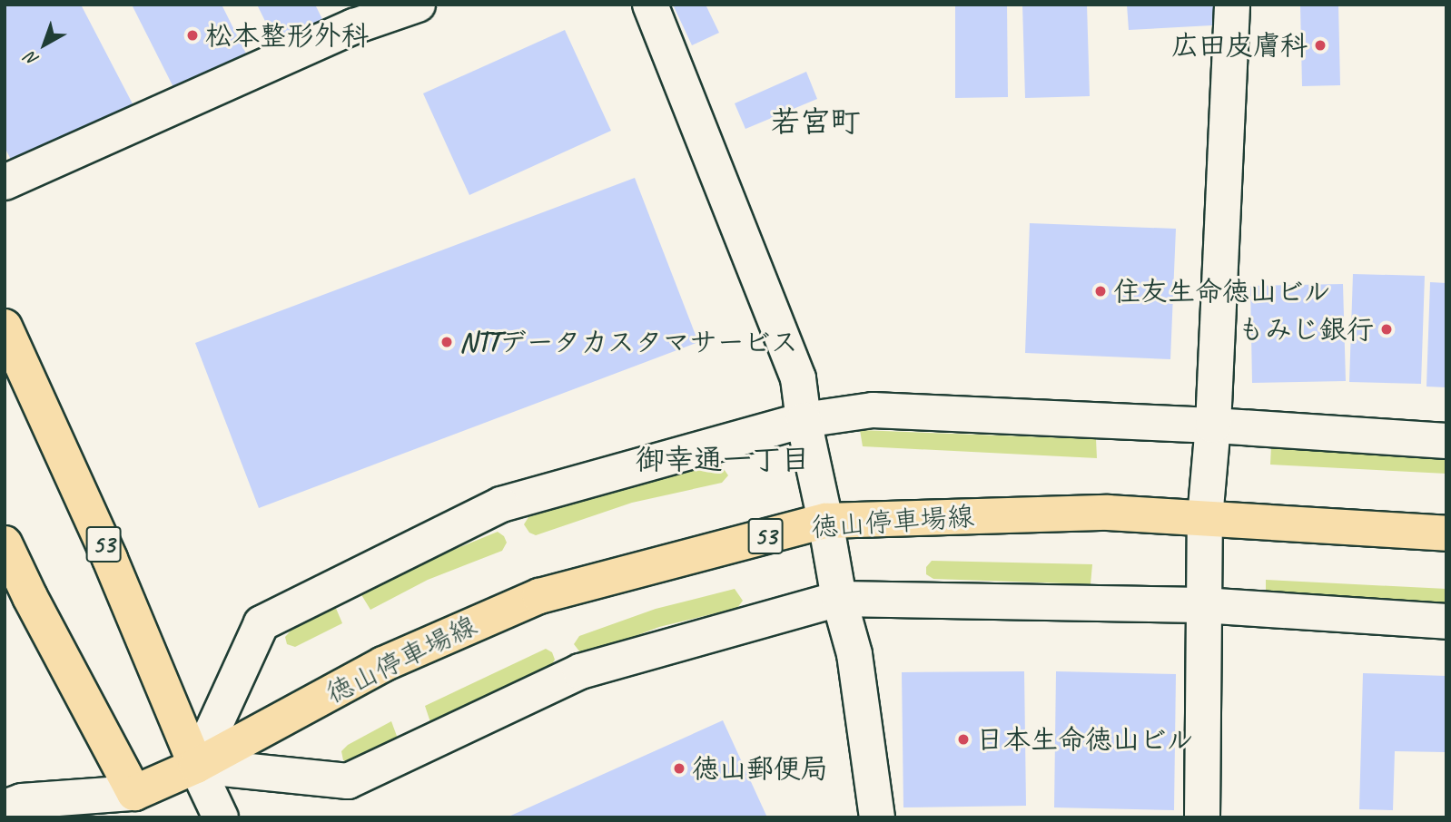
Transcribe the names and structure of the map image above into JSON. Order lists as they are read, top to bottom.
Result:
{
  "streets": {
    "main road": ["徳山停車場線", "53"]
  },
  "crossings": [
    ["徳山停車場線", "53"]
  ],
  "districts": ["若宮町", "御幸通一丁目"],
  "places": [
    "松本整形外科",
    "広田皮膚科",
    "住友生命徳山ビル",
    "もみじ銀行",
    "NTTデータカスタマサービス",
    "日本生命徳山ビル",
    "徳山郵便局"
  ],
  "north": "bottom left"
}
